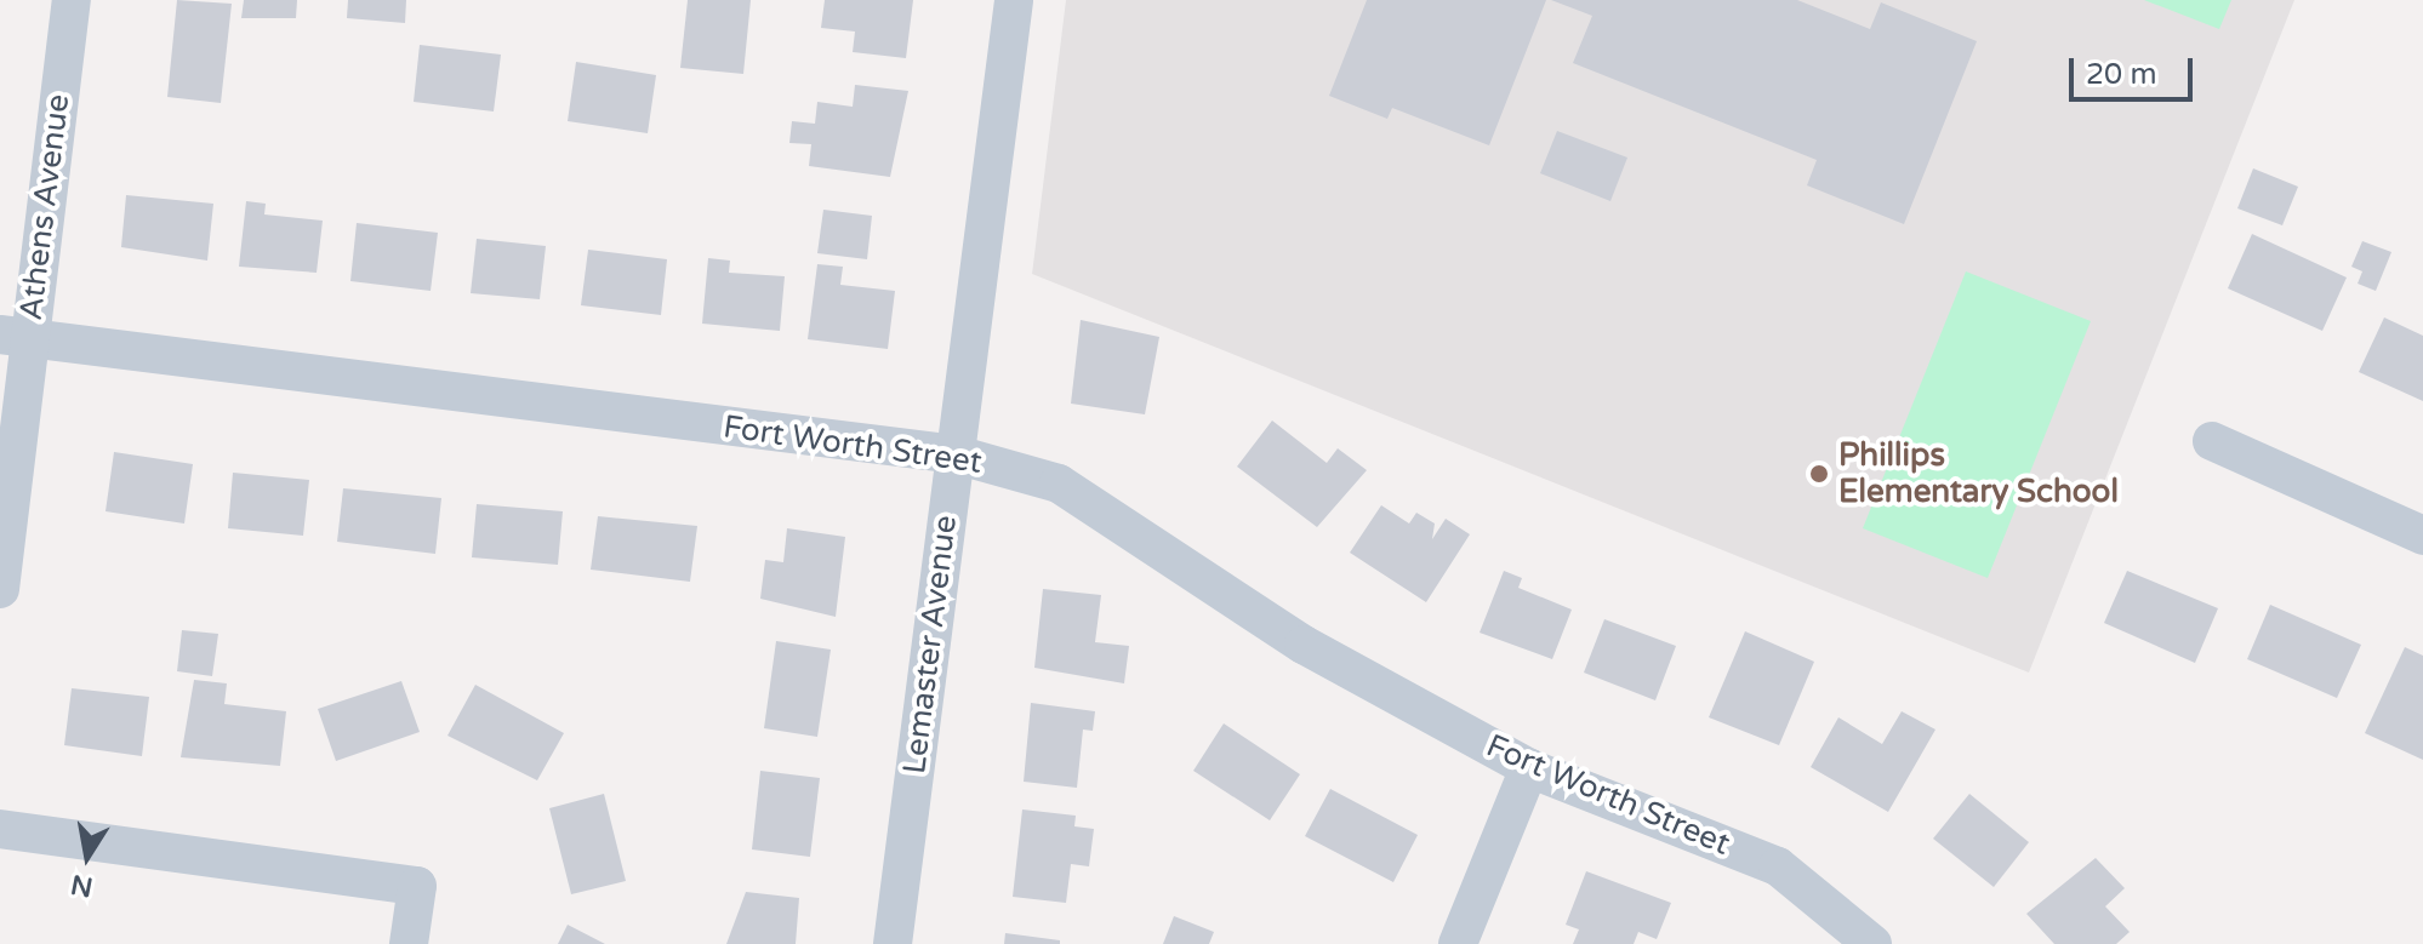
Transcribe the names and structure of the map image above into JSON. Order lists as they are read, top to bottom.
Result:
{
  "streets": {
    "street": ["Athens Avenue", "Fort Worth Street", "Lemaster Avenue"]
  },
  "crossings": [
    ["Athens Avenue", "Fort Worth Street"],
    ["Fort Worth Street", "Lemaster Avenue"]
  ],
  "places": ["Phillips Elementary School"],
  "scale_bar": "20 m",
  "north": "bottom"
}
